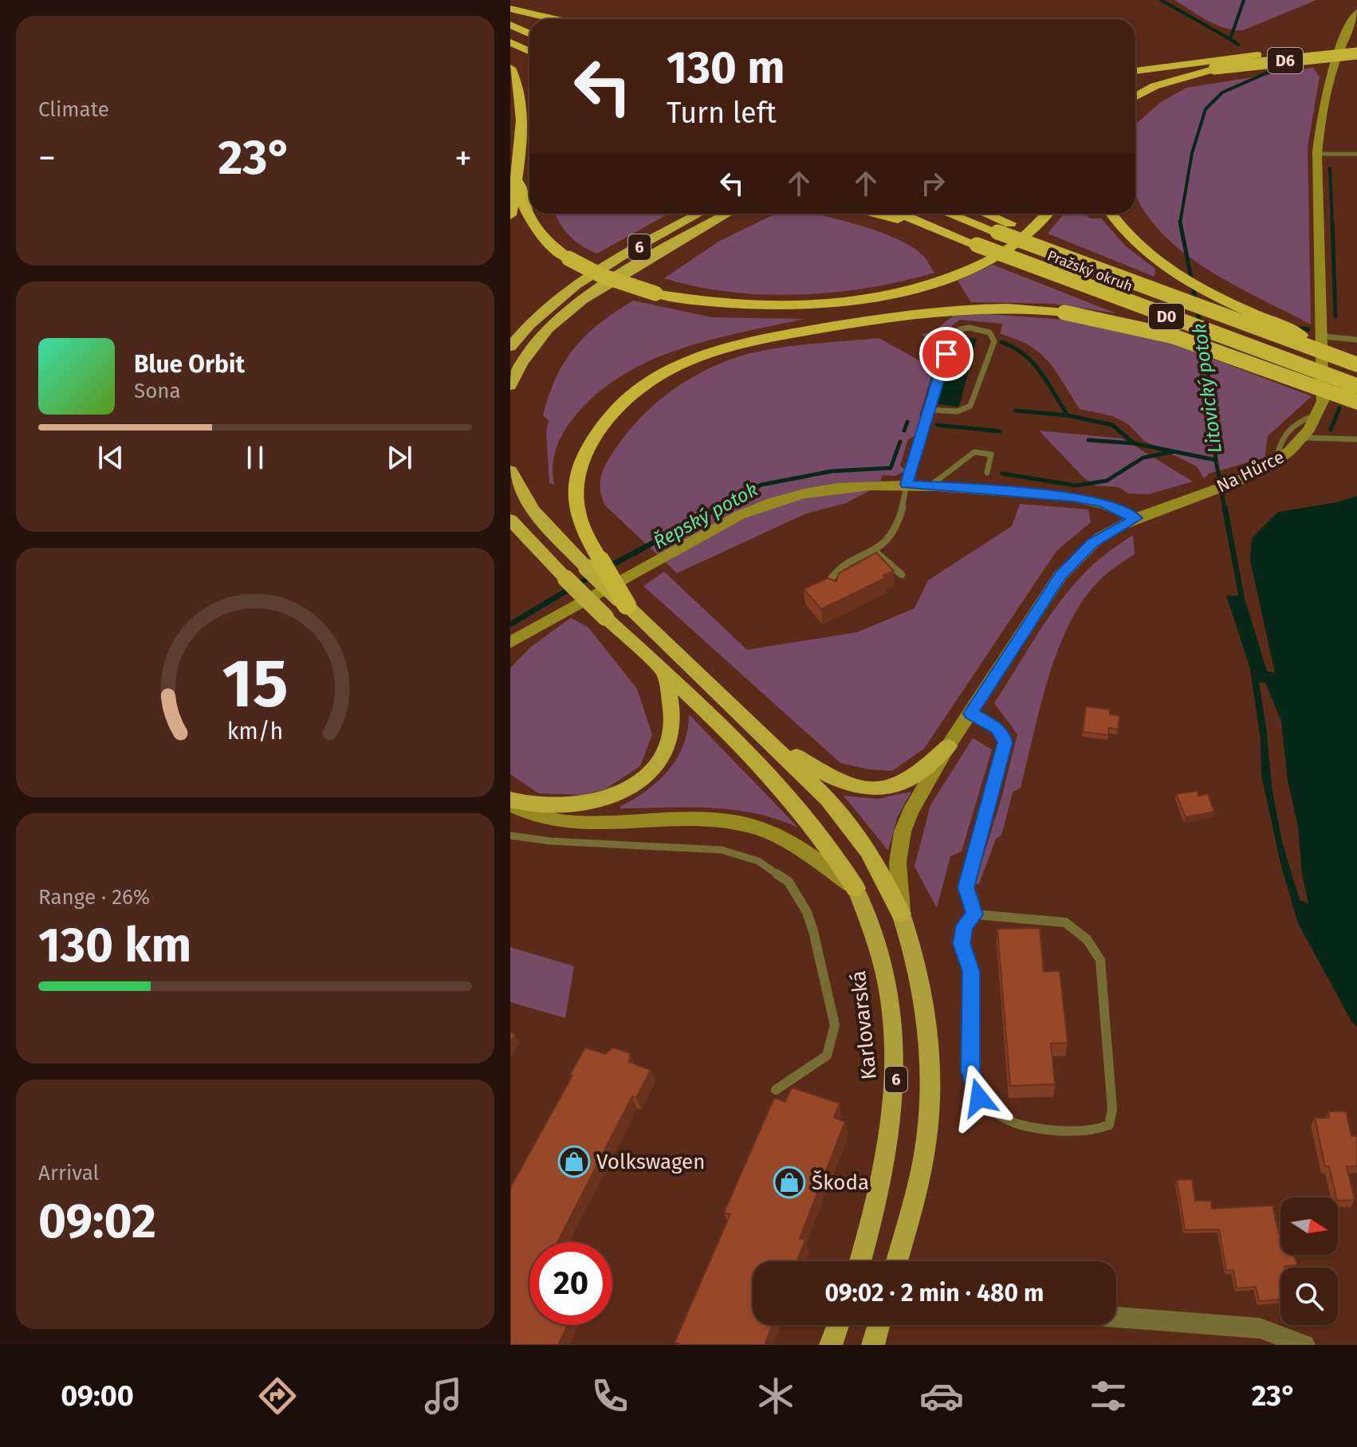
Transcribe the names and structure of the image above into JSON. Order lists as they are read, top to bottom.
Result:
{
  "streets": {
    "highway": [
      "D6",
      "6",
      "Pražský okruh",
      "D0"
    ],
    "main road": ["Na Hůrce", "Karlovarská"]
  },
  "crossings": [
    ["6", "Karlovarská"]
  ],
  "water": ["Litovický potok", "Řepský potok"],
  "places": {
    "shop": ["Volkswagen", "Škoda"]
  },
  "north": "right",
  "page": {
    "tile": [
      "Climate",
      ["Range · 26%", "130 km"],
      ["Arrival", "09:02"]
    ],
    "turn": ["130 m", "Turn left"],
    "heat": ["−", "23°", "+"],
    "song": ["Blue Orbit", "Sona"],
    "limit": "20",
    "trip": "09:02 · 2 min · 480 m",
    "tabs": ["09:00", "23°"],
    "gauge": ["15", "km/h"]
  }
}
